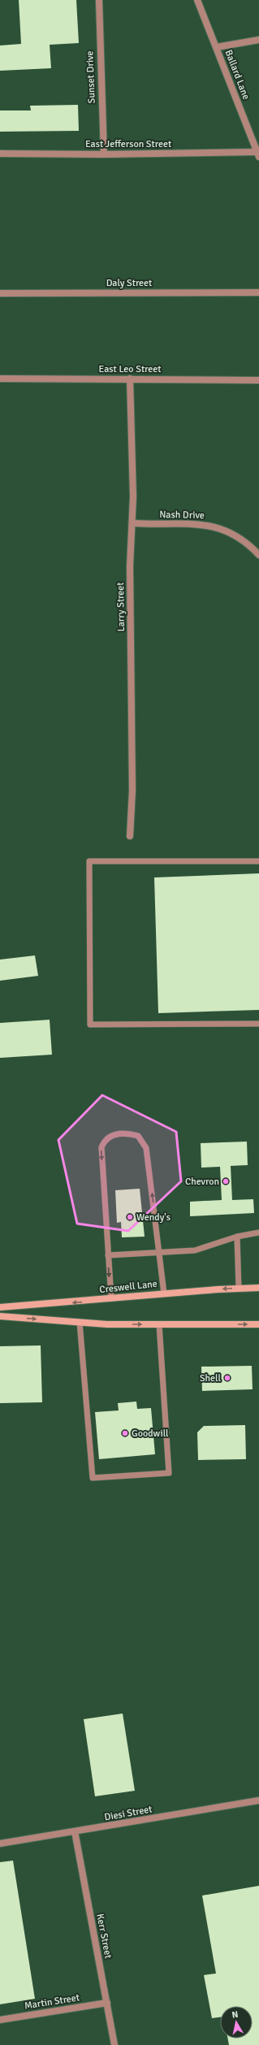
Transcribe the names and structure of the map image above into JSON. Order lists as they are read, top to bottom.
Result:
{
  "streets": {
    "main road": ["Creswell Lane"],
    "street": [
      "Ballard Lane",
      "Sunset Drive",
      "East Jefferson Street",
      "Daly Street",
      "East Leo Street",
      "Nash Drive",
      "Larry Street",
      "Diesi Street",
      "Kerr Street",
      "Martin Street"
    ]
  },
  "crossings": [
    ["Ballard Lane", "East Jefferson Street"],
    ["Sunset Drive", "East Jefferson Street"],
    ["East Leo Street", "Larry Street"],
    ["Nash Drive", "Larry Street"],
    ["Diesi Street", "Kerr Street"],
    ["Kerr Street", "Martin Street"]
  ],
  "places": [
    "Chevron",
    "Wendy's",
    "Shell",
    "Goodwill"
  ],
  "north": "top"
}
